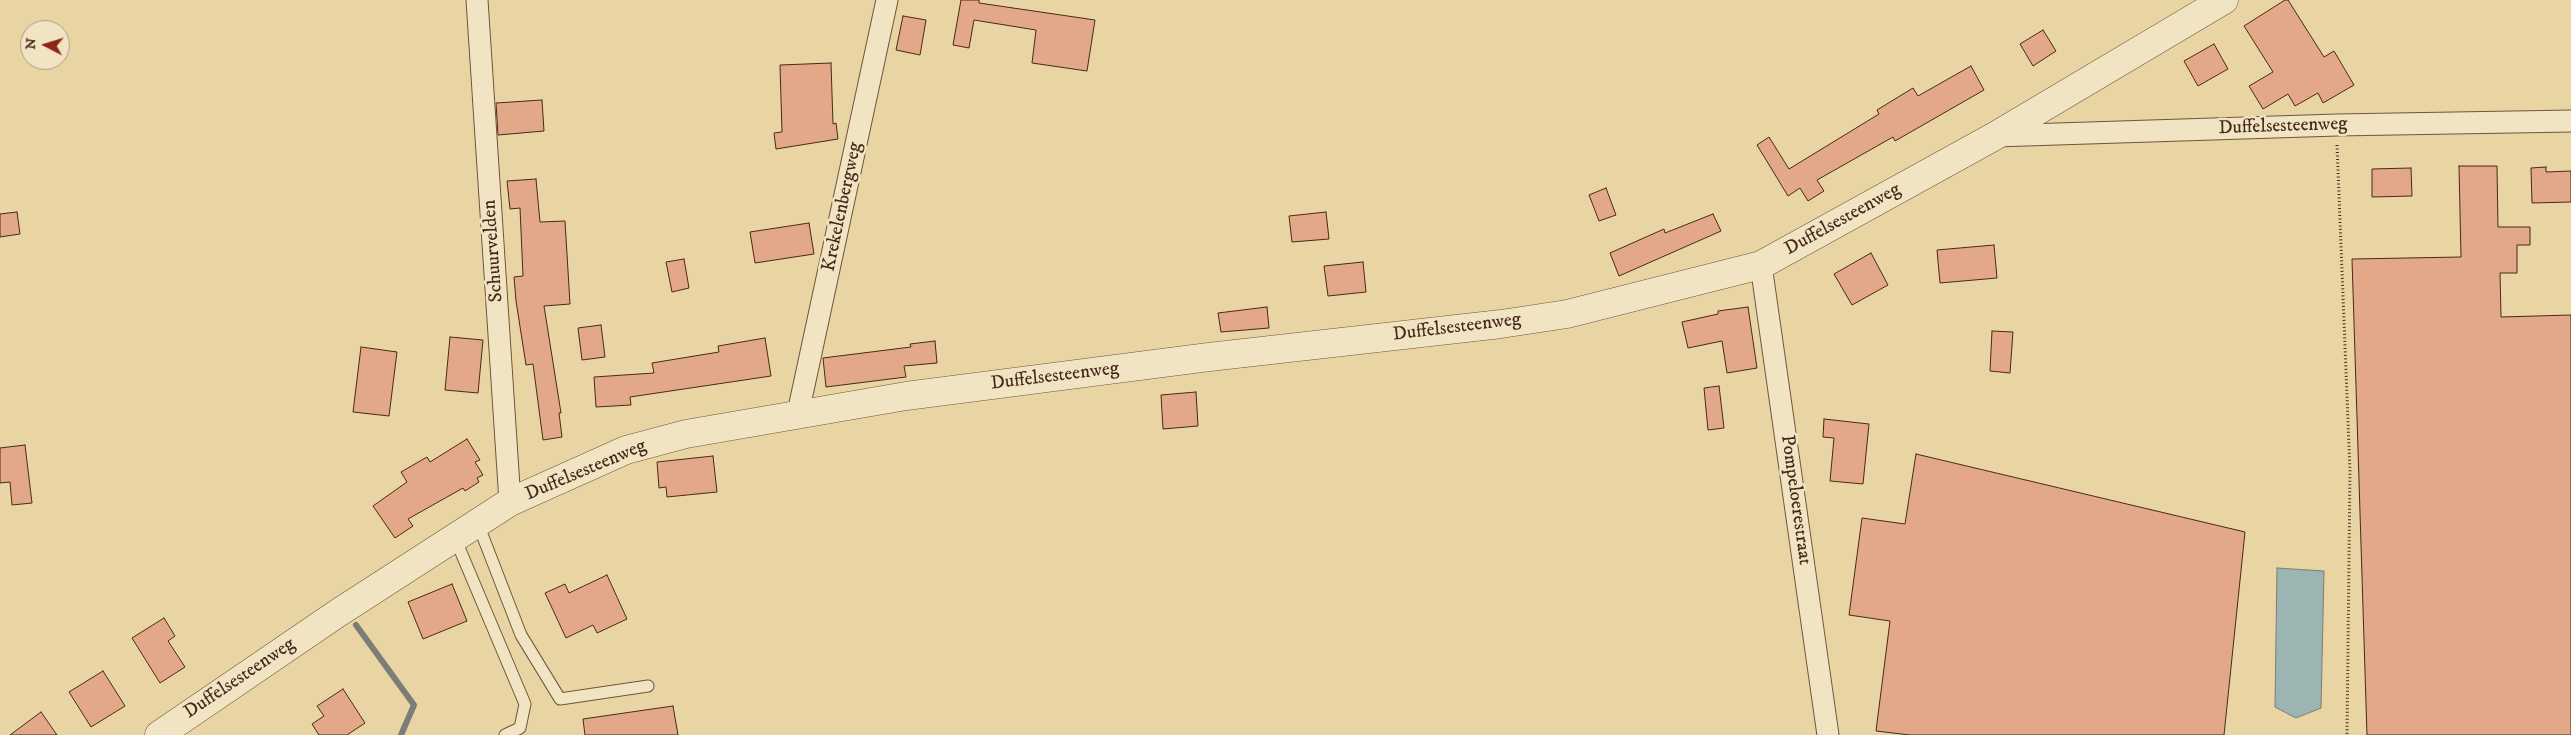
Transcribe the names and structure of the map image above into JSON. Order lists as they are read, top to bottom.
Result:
{
  "streets": {
    "street": [
      "Duffelsesteenweg",
      "Krekelenbergweg",
      "Schuurvelden",
      "Pompeloerestraat"
    ]
  },
  "crossings": [
    ["Duffelsesteenweg", "Krekelenbergweg"],
    ["Duffelsesteenweg", "Schuurvelden"],
    ["Duffelsesteenweg", "Pompeloerestraat"]
  ],
  "north": "left"
}
